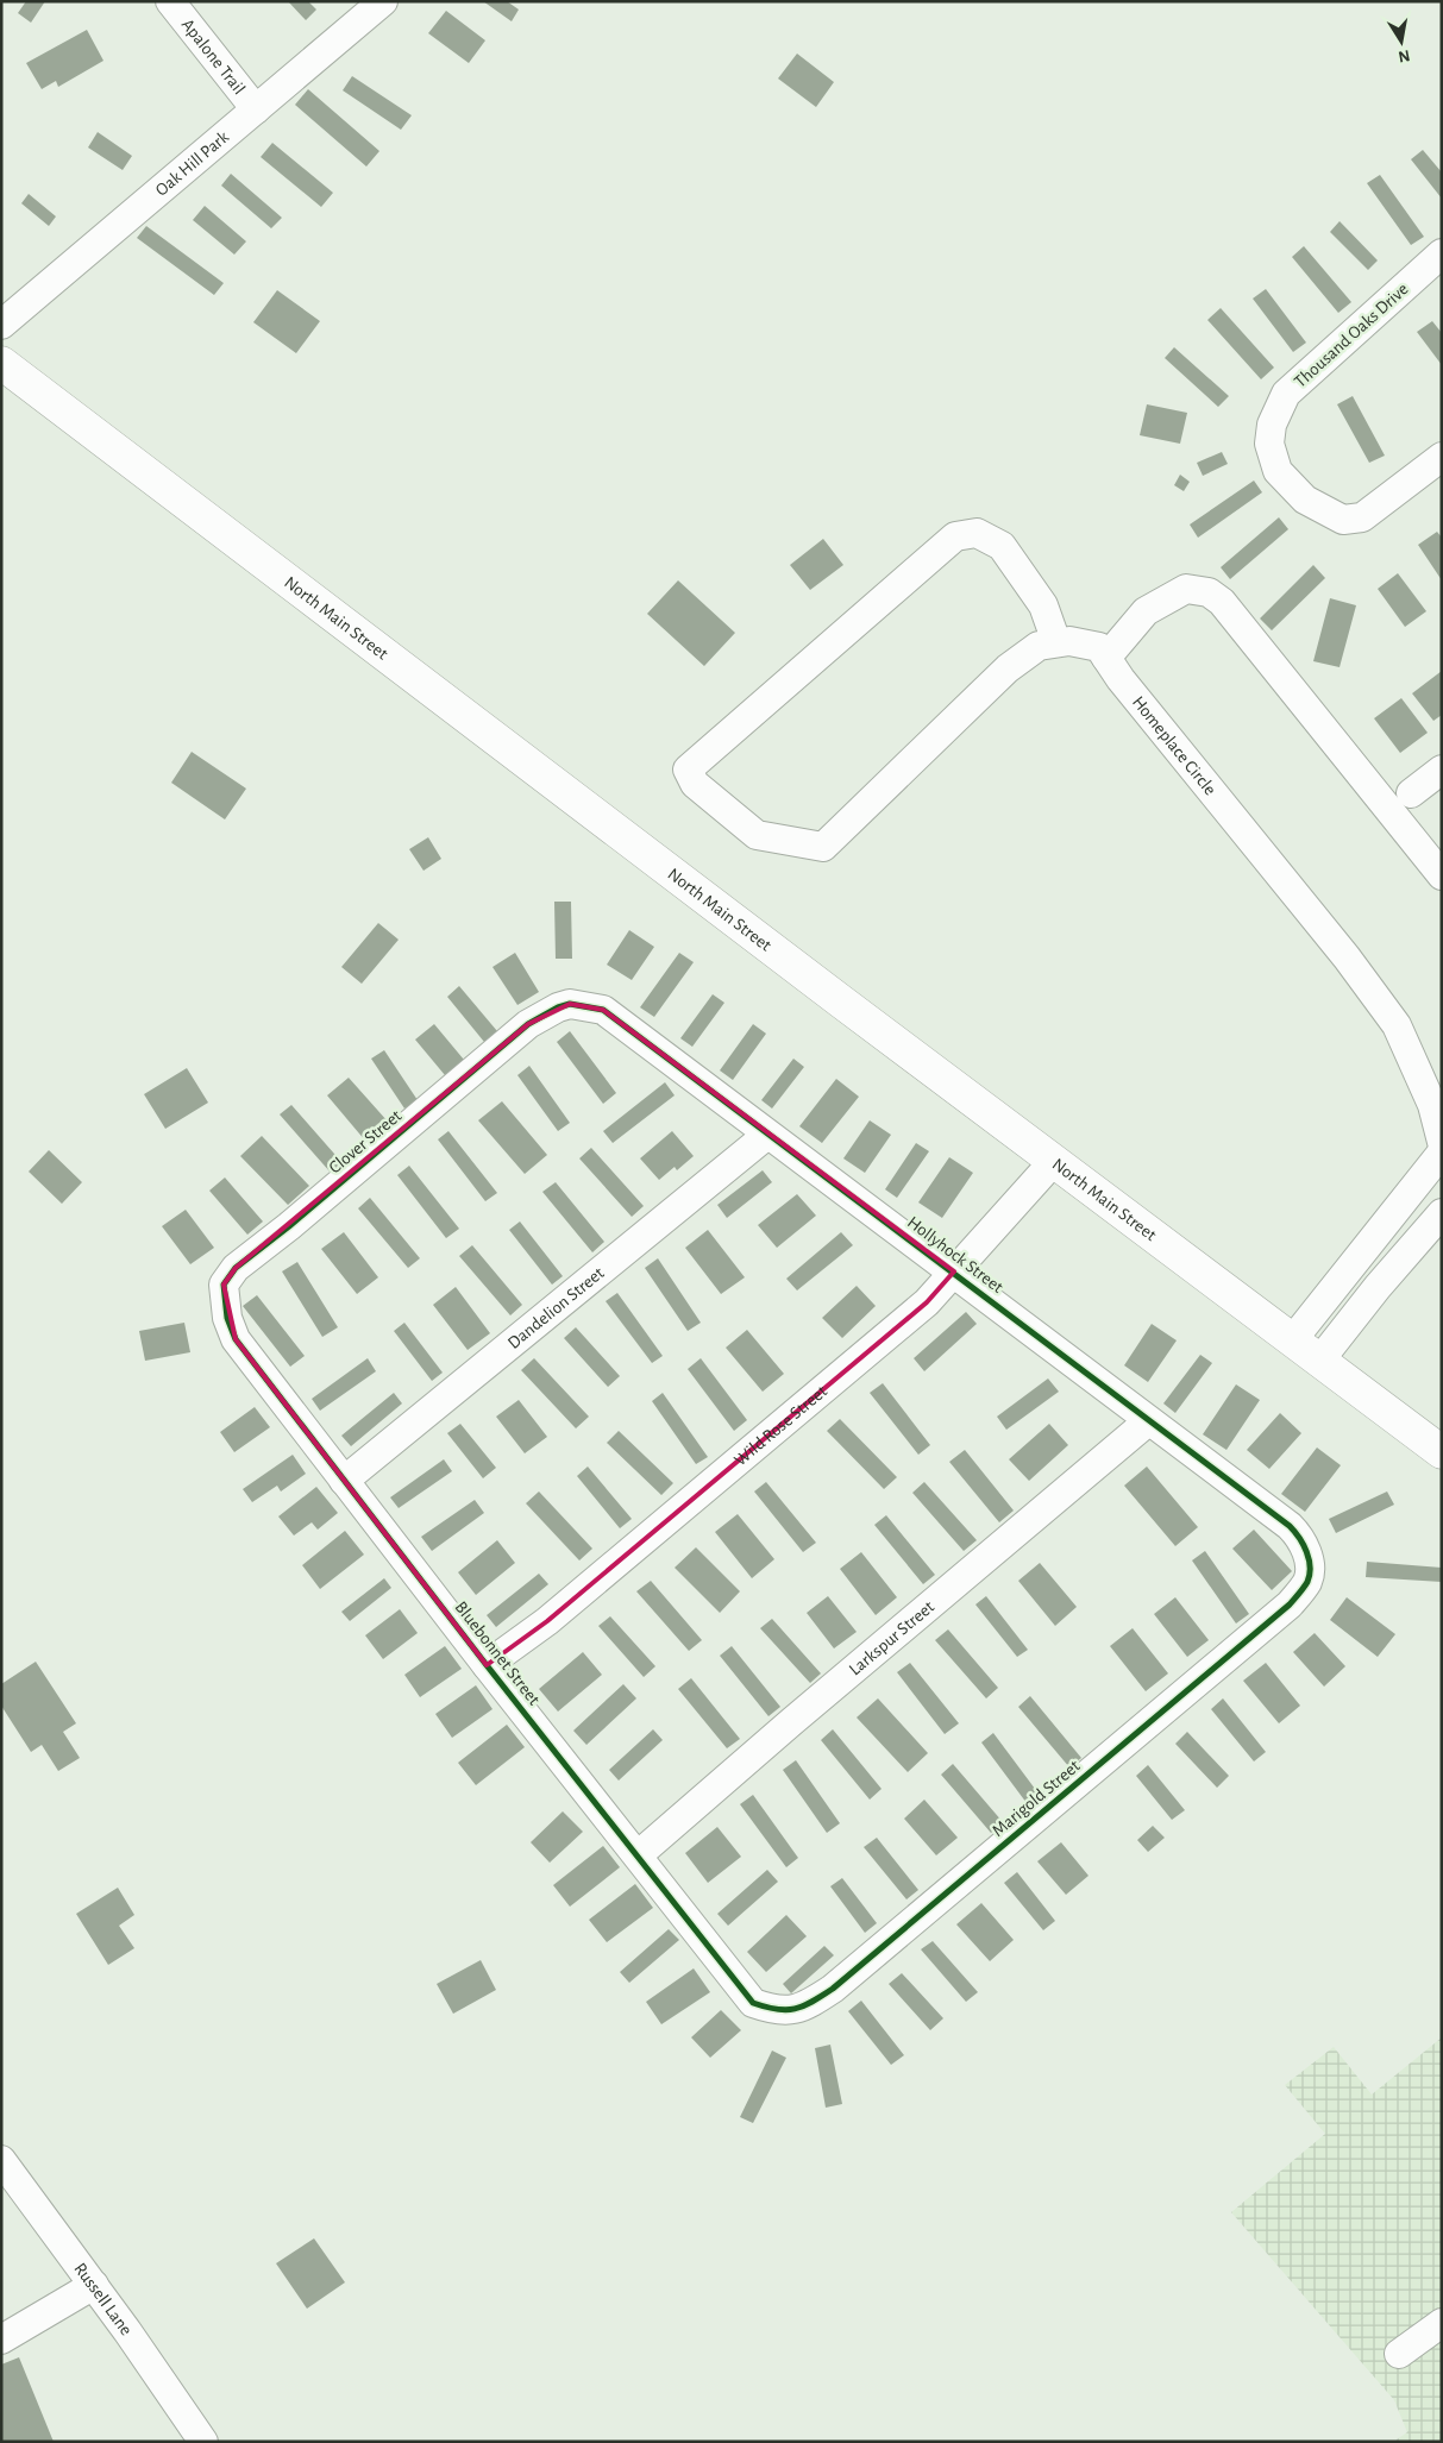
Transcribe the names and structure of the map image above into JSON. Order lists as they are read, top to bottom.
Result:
{
  "streets": {
    "main road": ["North Main Street"],
    "street": [
      "Apalone Trail",
      "Oak Hill Park",
      "Thousand Oaks Drive",
      "Homeplace Circle",
      "Clover Street",
      "Hollyhock Street",
      "Dandelion Street",
      "Wild Rose Street",
      "Larkspur Street",
      "Bluebonnet Street",
      "Marigold Street",
      "Russell Lane"
    ]
  },
  "crossings": [
    ["Apalone Trail", "Oak Hill Park"],
    ["North Main Street", "Wild Rose Street"],
    ["Clover Street", "Hollyhock Street"],
    ["Clover Street", "Bluebonnet Street"],
    ["Hollyhock Street", "Dandelion Street"],
    ["Hollyhock Street", "Wild Rose Street"],
    ["Hollyhock Street", "Larkspur Street"],
    ["Hollyhock Street", "Marigold Street"],
    ["Dandelion Street", "Bluebonnet Street"],
    ["Wild Rose Street", "Bluebonnet Street"],
    ["Larkspur Street", "Bluebonnet Street"],
    ["Bluebonnet Street", "Marigold Street"]
  ],
  "north": "bottom"
}
